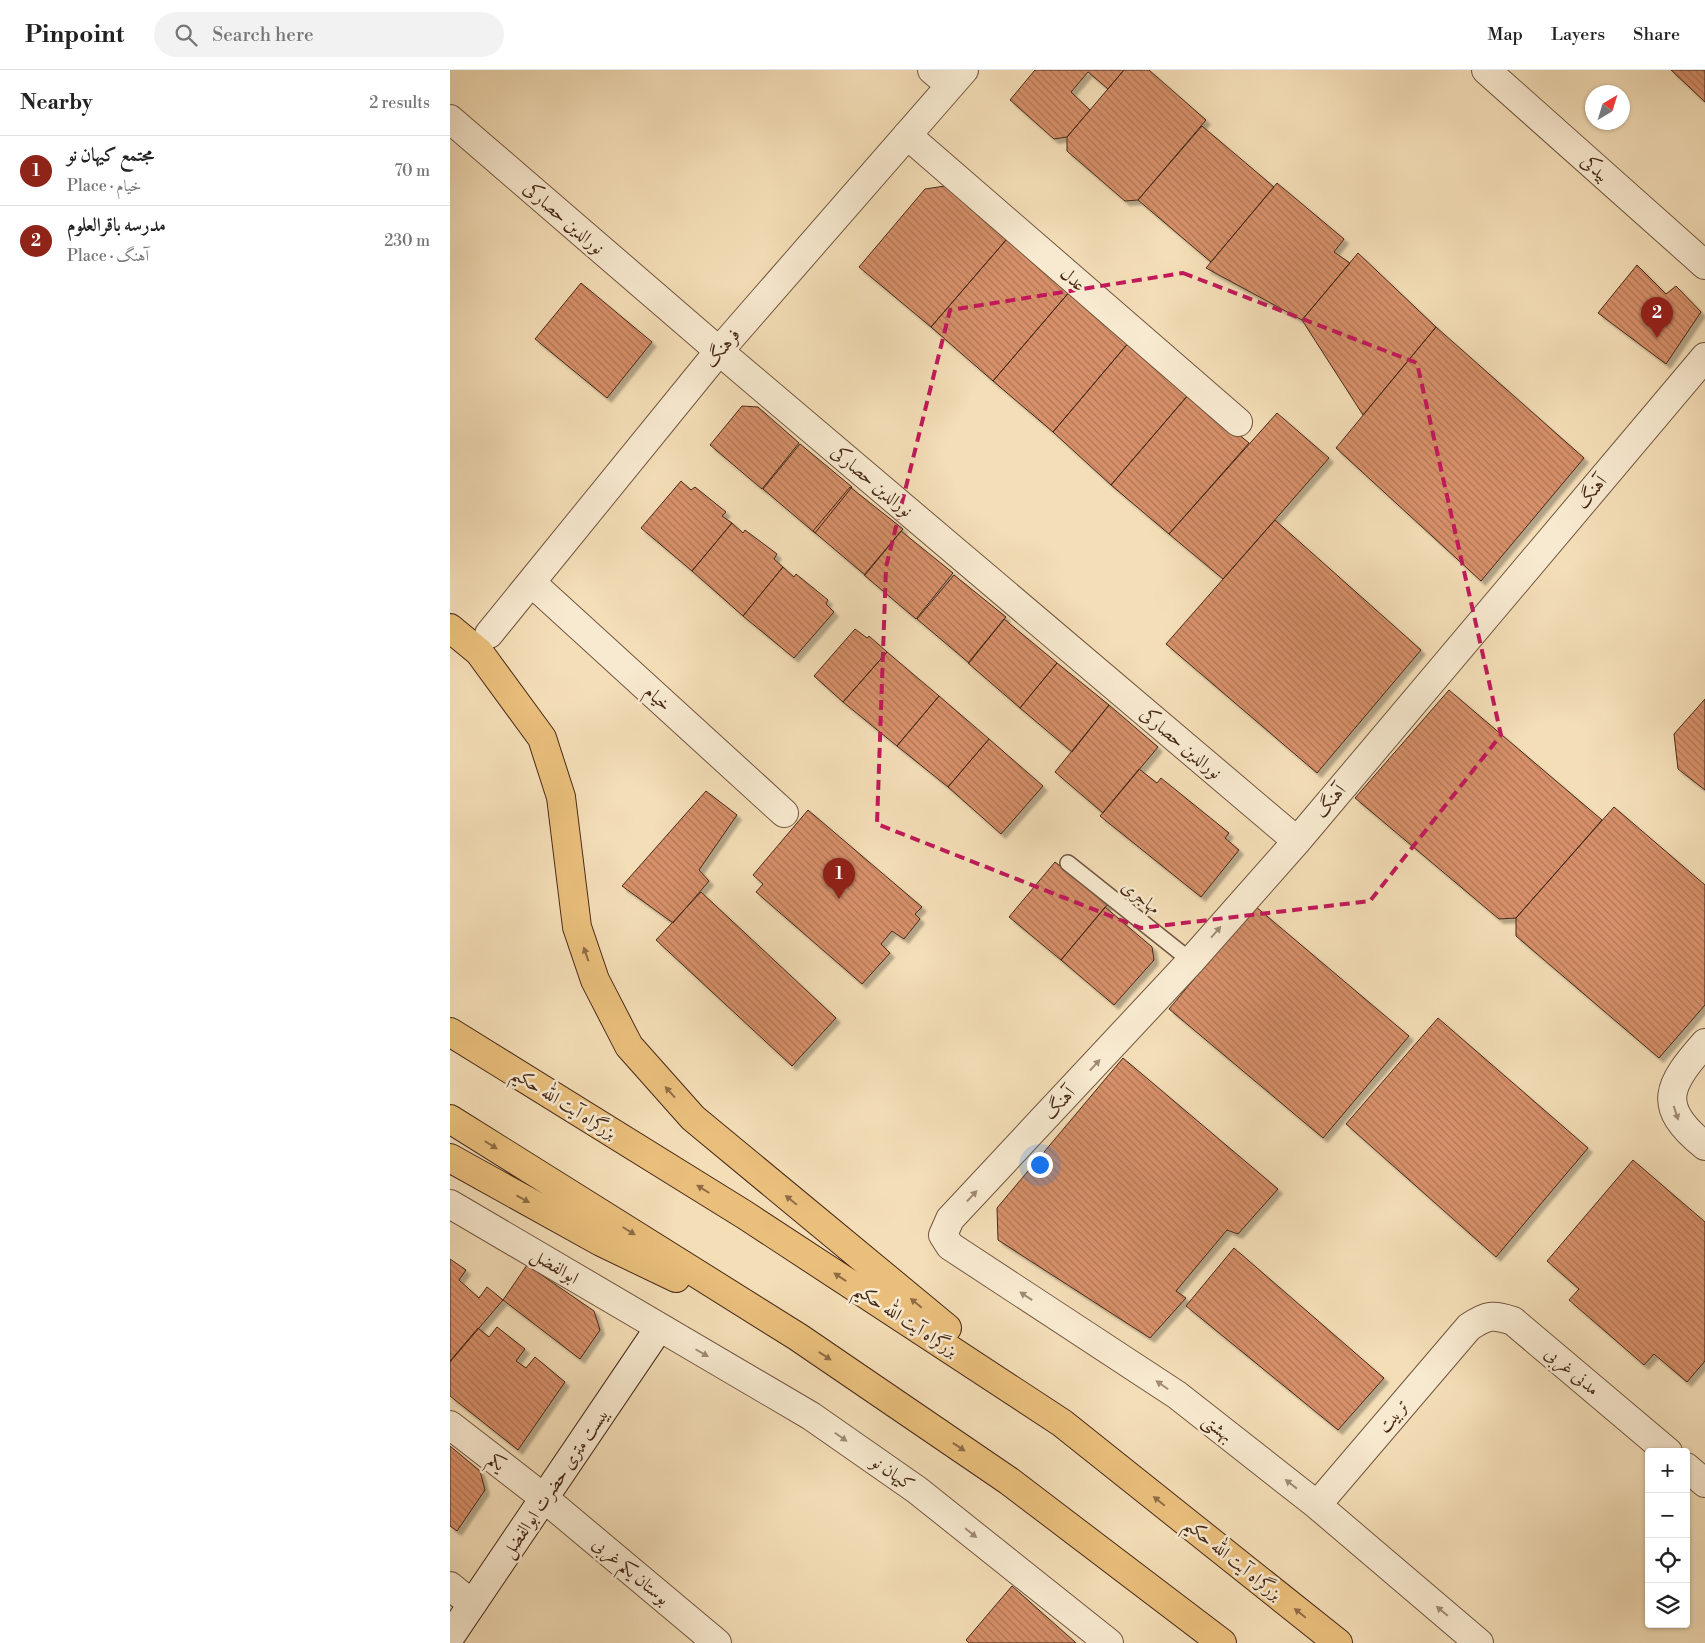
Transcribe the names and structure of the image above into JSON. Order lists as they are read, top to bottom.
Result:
{
  "streets": {
    "highway": ["بزرگراه آیت الله حکیم"],
    "street": [
      "بیدکی",
      "نورالدین حصارکی",
      "عدل",
      "فرهنگ",
      "آهنگ",
      "خیام",
      "ابوالفضل",
      "مدنی غربی",
      "تربیت",
      "بهشتی",
      "یکم",
      "کیهان نو",
      "بیست متری حضرت ابوالفضل",
      "بوستان یکم غربی"
    ],
    "lane": ["مهاجری"]
  },
  "crossings": [
    ["نورالدین حصارکی", "فرهنگ"],
    ["نورالدین حصارکی", "آهنگ"],
    ["عدل", "فرهنگ"],
    ["فرهنگ", "خیام"],
    ["آهنگ", "مهاجری"],
    ["آهنگ", "بهشتی"],
    ["ابوالفضل", "کیهان نو"],
    ["ابوالفضل", "بیست متری حضرت ابوالفضل"],
    ["مدنی غربی", "تربیت"],
    ["تربیت", "بهشتی"],
    ["یکم", "بیست متری حضرت ابوالفضل"],
    ["یکم", "بوستان یکم غربی"],
    ["کیهان نو", "بیست متری حضرت ابوالفضل"],
    ["بیست متری حضرت ابوالفضل", "بوستان یکم غربی"]
  ],
  "one_way": ["آهنگ", "بهشتی", "کیهان نو"],
  "north": "top right",
  "page": {
    "header": "Pinpoint",
    "search": "Search here",
    "nav": ["Map", "Layers", "Share"],
    "heading": ["Nearby", "2 results"],
    "list": [
      {
        "mark": "1",
        "name": "مجتمع کیهان نو",
        "note": "Place · خیام",
        "value": "70 m"
      },
      {
        "mark": "2",
        "name": "مدرسه باقرالعلوم",
        "note": "Place · آهنگ",
        "value": "230 m"
      }
    ],
    "pins": ["2", "1"],
    "map_buttons": ["+", "−"]
  }
}
